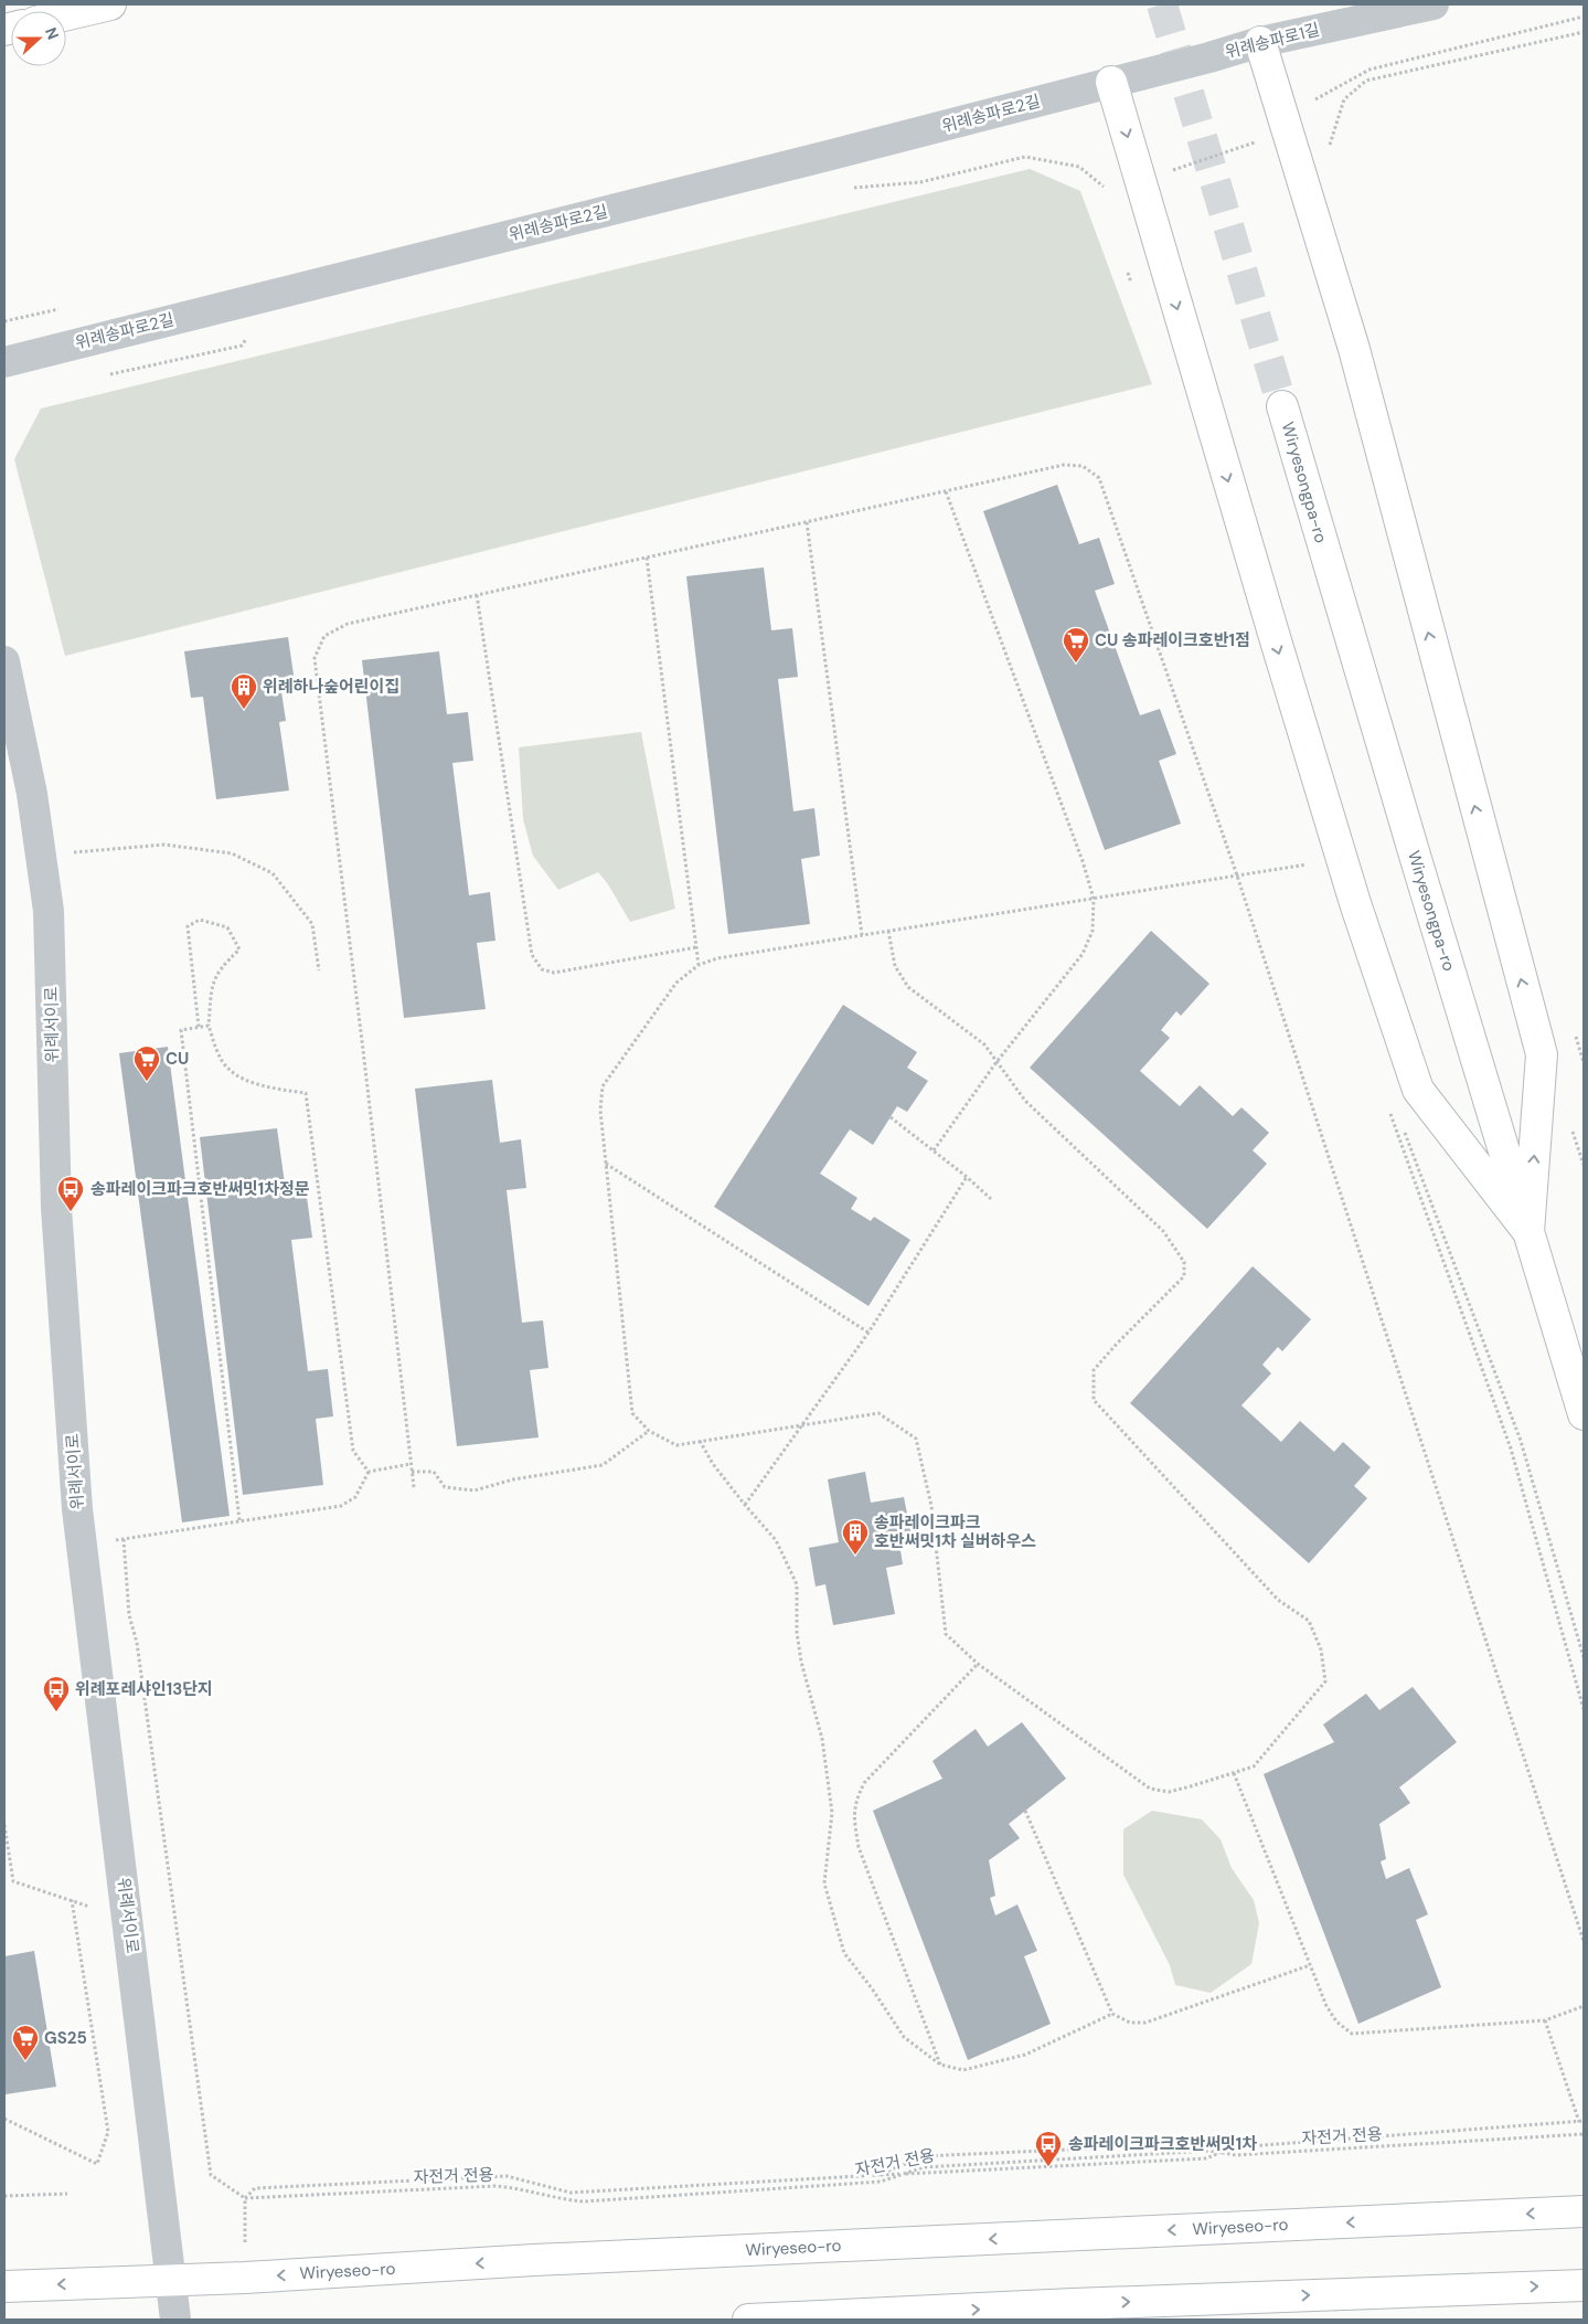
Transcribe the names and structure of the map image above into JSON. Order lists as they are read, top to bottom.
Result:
{
  "streets": {
    "main road": ["Wiryesongpa-ro", "Wiryeseo-ro"],
    "street": ["위례송파로1길", "위례송파로2길", "위례서이로"],
    "path": ["자전거 전용"]
  },
  "crossings": [
    ["위례송파로1길", "위례송파로2길"],
    ["위례서이로", "Wiryeseo-ro"]
  ],
  "places": {
    "supermarket": ["CU 송파레이크호반1점", "CU", "GS25"],
    "building": ["위례하나숲어린이집", "송파레이크파크 호반써밋1차 실버하우스"],
    "bus stop": ["송파레이크파크호반써밋1차정문", "위례포레샤인13단지", "송파레이크파크호반써밋1차"]
  },
  "north": "right"
}
